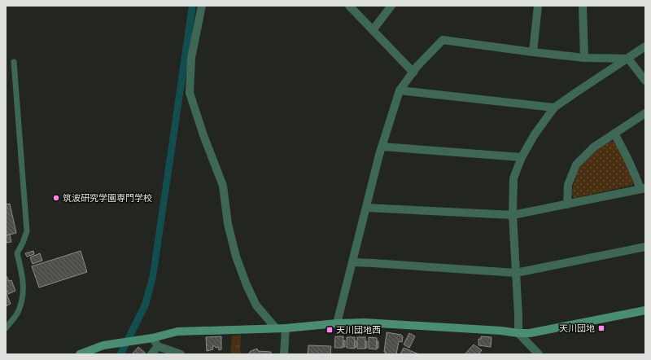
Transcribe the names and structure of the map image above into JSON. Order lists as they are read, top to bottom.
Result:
{
  "places": {
    "other": ["筑波研究学園専門学校"],
    "transit": ["天川団地", "天川団地西"]
  }
}
